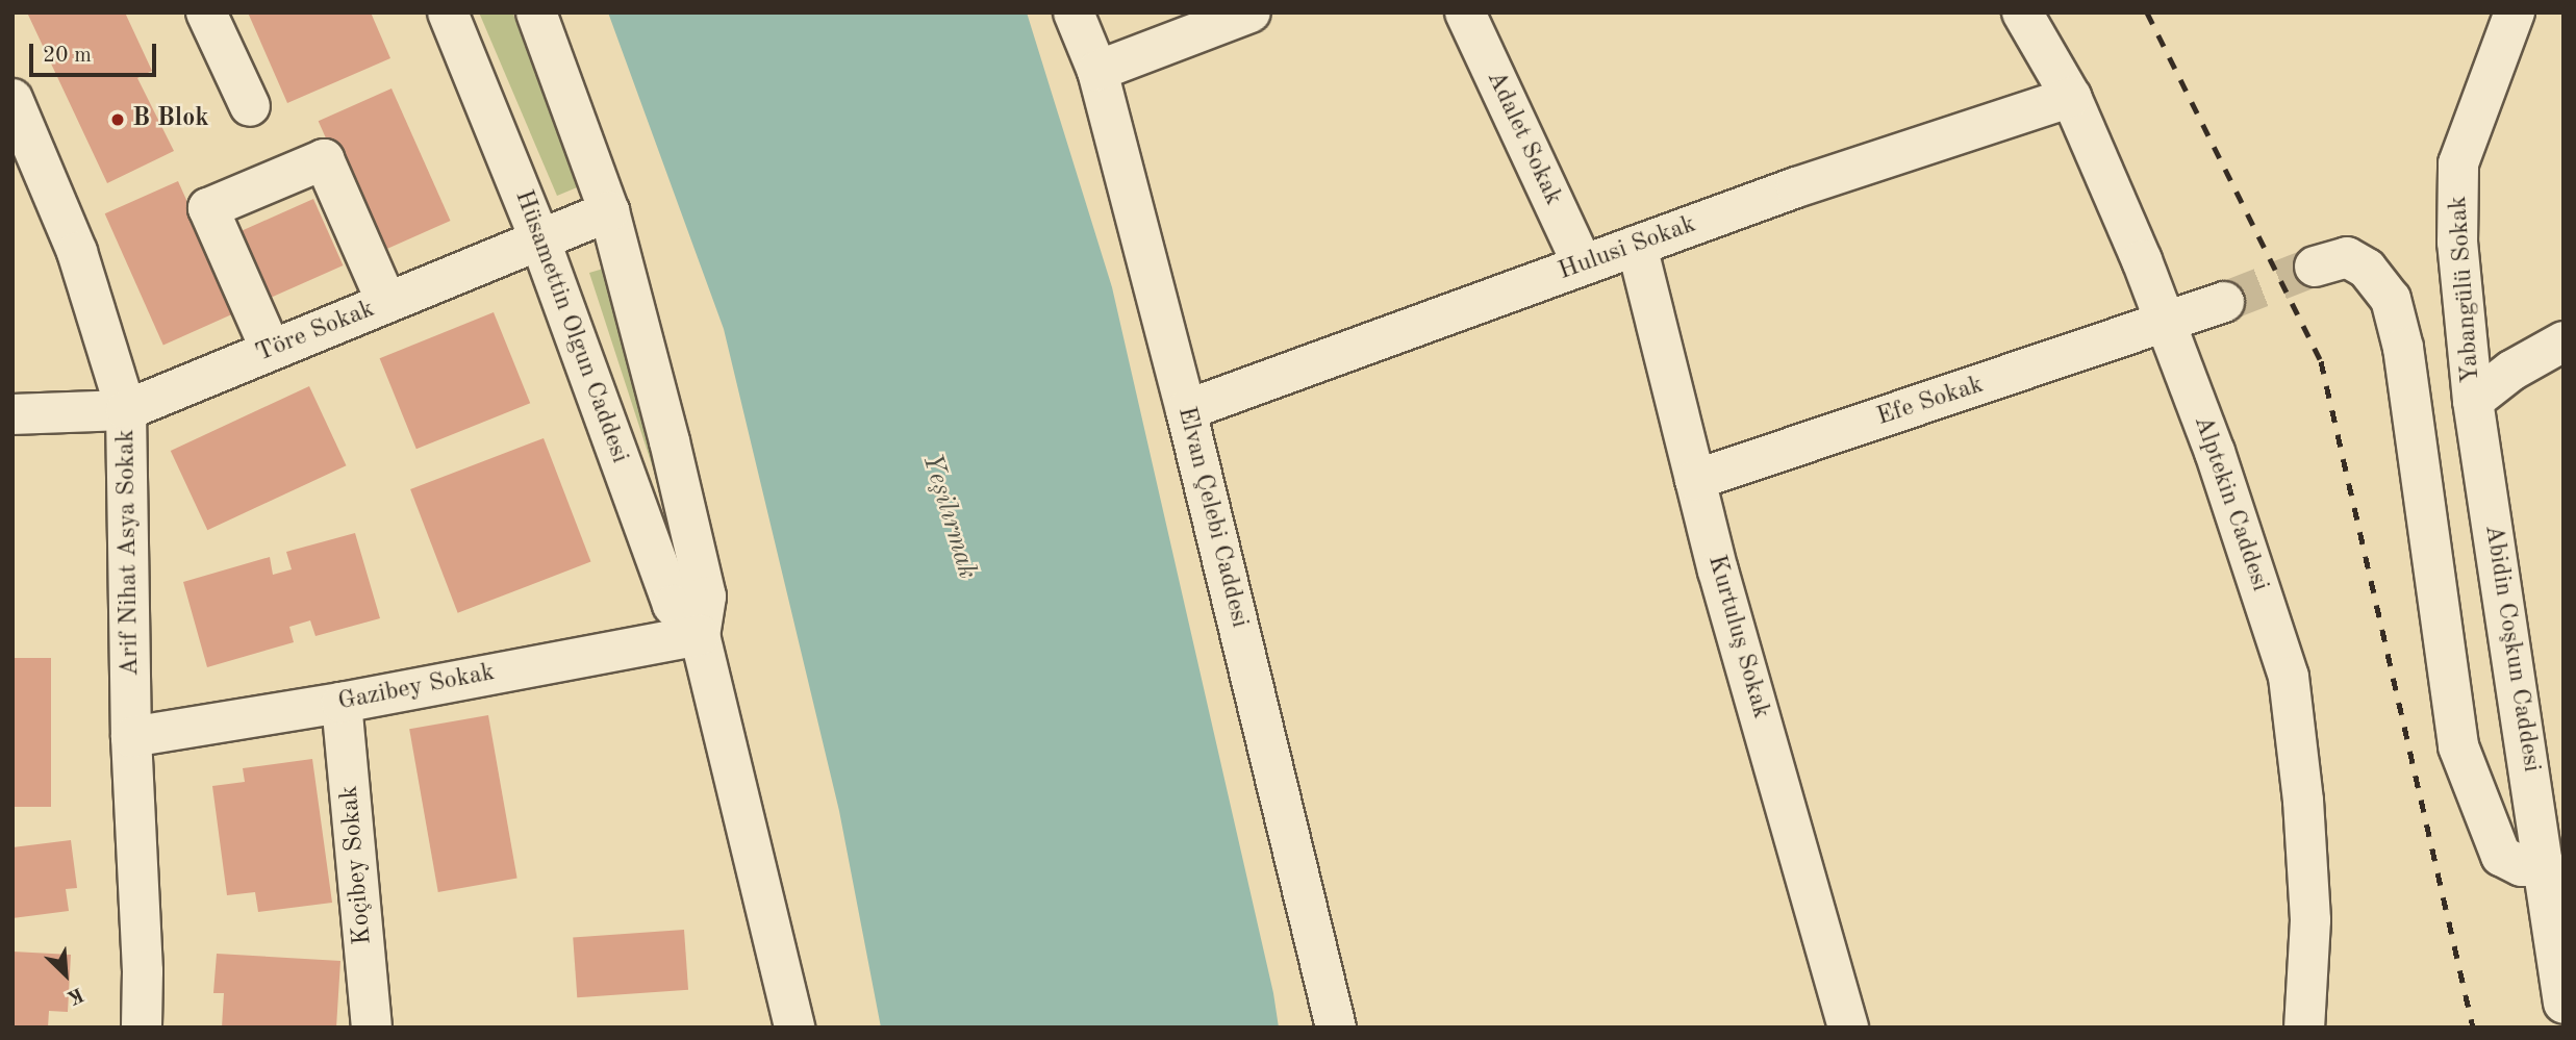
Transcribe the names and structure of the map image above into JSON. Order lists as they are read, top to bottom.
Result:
{
  "streets": {
    "street": [
      "Adalet Sokak",
      "Hulusi Sokak",
      "Yabangülü Sokak",
      "Hüsamettin Olgun Caddesi",
      "Töre Sokak",
      "Efe Sokak",
      "Alptekin Caddesi",
      "Elvan Çelebi Caddesi",
      "Arif Nihat Asya Sokak",
      "Kurtuluş Sokak",
      "Abidin Coşkun Caddesi",
      "Gazibey Sokak",
      "Koçibey Sokak"
    ]
  },
  "crossings": [
    ["Adalet Sokak", "Hulusi Sokak"],
    ["Hulusi Sokak", "Alptekin Caddesi"],
    ["Hulusi Sokak", "Elvan Çelebi Caddesi"],
    ["Hulusi Sokak", "Kurtuluş Sokak"],
    ["Yabangülü Sokak", "Abidin Coşkun Caddesi"],
    ["Hüsamettin Olgun Caddesi", "Töre Sokak"],
    ["Hüsamettin Olgun Caddesi", "Gazibey Sokak"],
    ["Töre Sokak", "Arif Nihat Asya Sokak"],
    ["Efe Sokak", "Alptekin Caddesi"],
    ["Efe Sokak", "Kurtuluş Sokak"],
    ["Arif Nihat Asya Sokak", "Gazibey Sokak"],
    ["Gazibey Sokak", "Koçibey Sokak"]
  ],
  "water": ["Yeşilırmak"],
  "places": ["B Blok"],
  "scale_bar": "20 m",
  "north": "bottom right"
}
